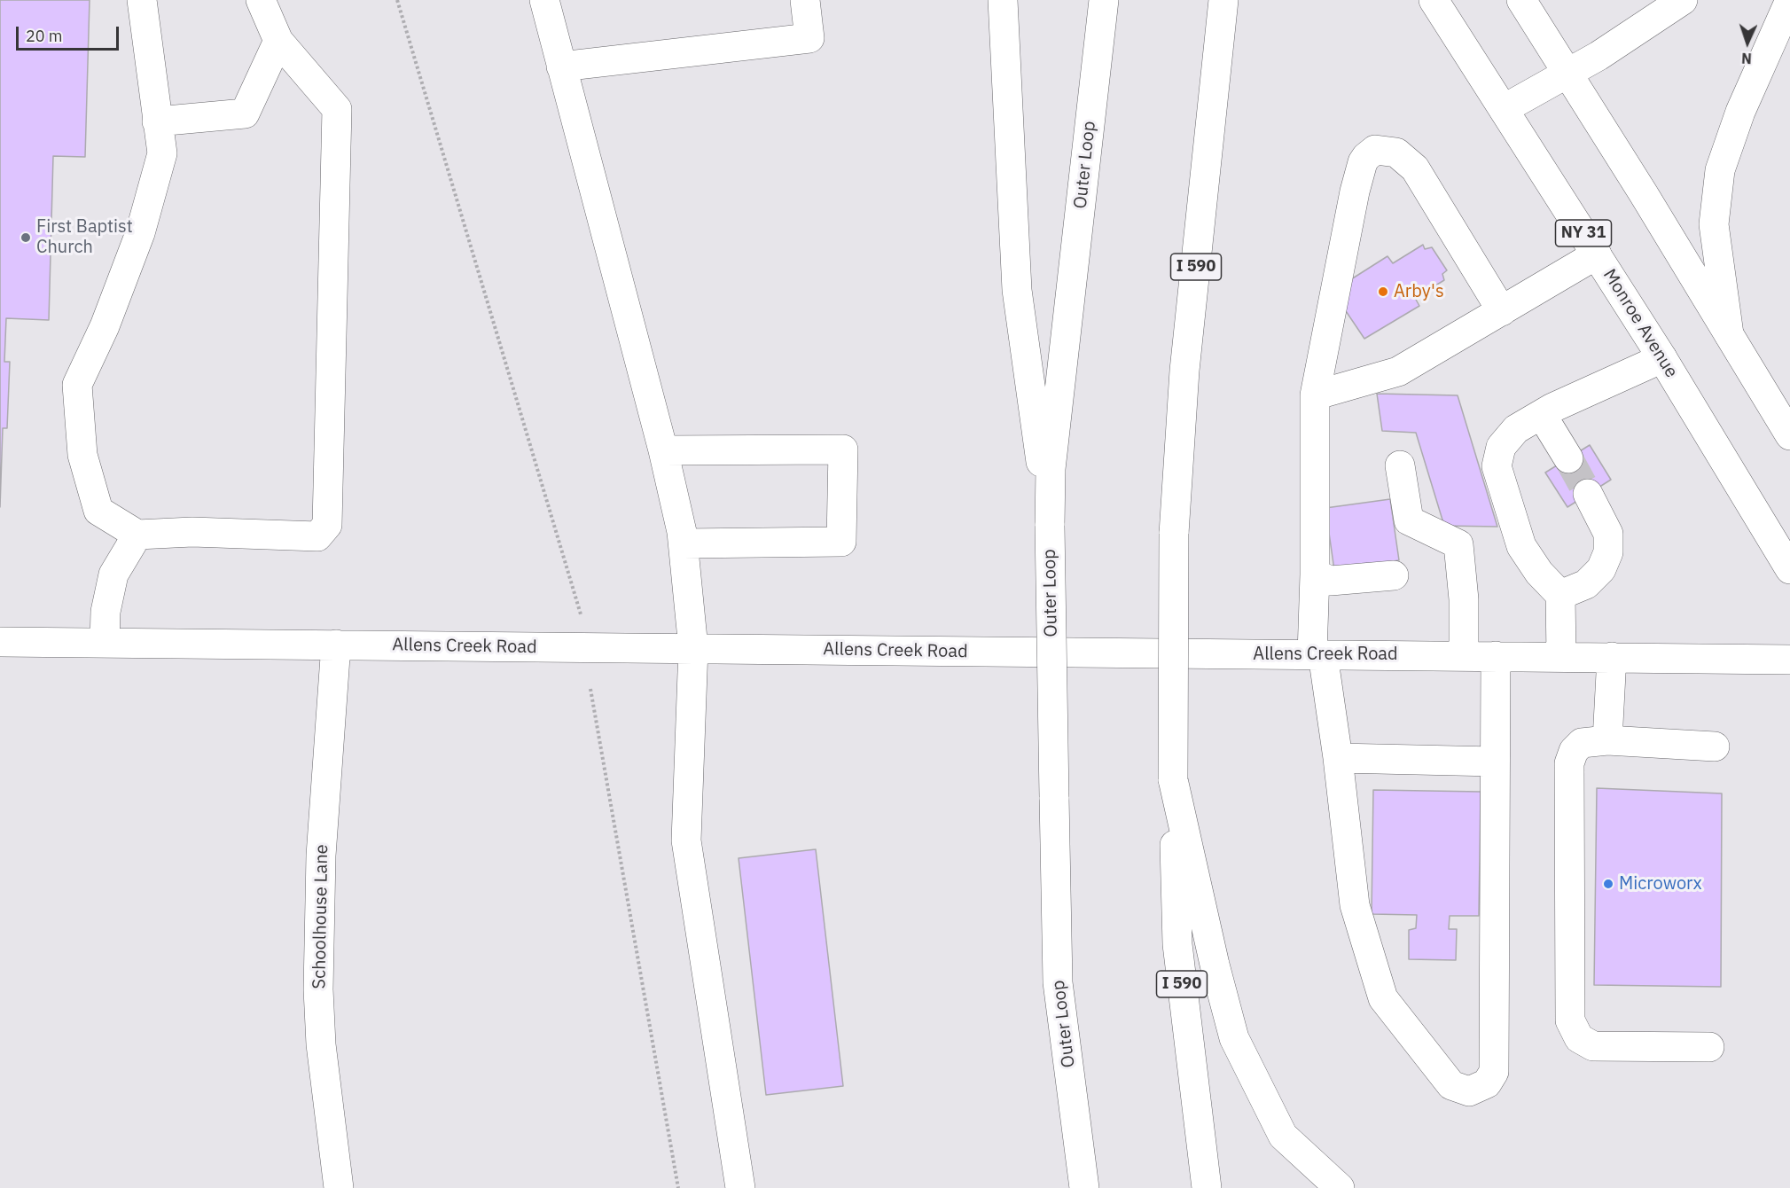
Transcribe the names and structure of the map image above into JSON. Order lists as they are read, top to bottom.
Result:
{
  "streets": {
    "main road": [
      "Outer Loop",
      "NY 31",
      "I 590",
      "Monroe Avenue",
      "Allens Creek Road",
      "Schoolhouse Lane"
    ]
  },
  "crossings": [
    ["Allens Creek Road", "Schoolhouse Lane"]
  ],
  "places": ["First Baptist Church", "Arby's", "Microworx"],
  "scale_bar": "20 m",
  "north": "bottom"
}
